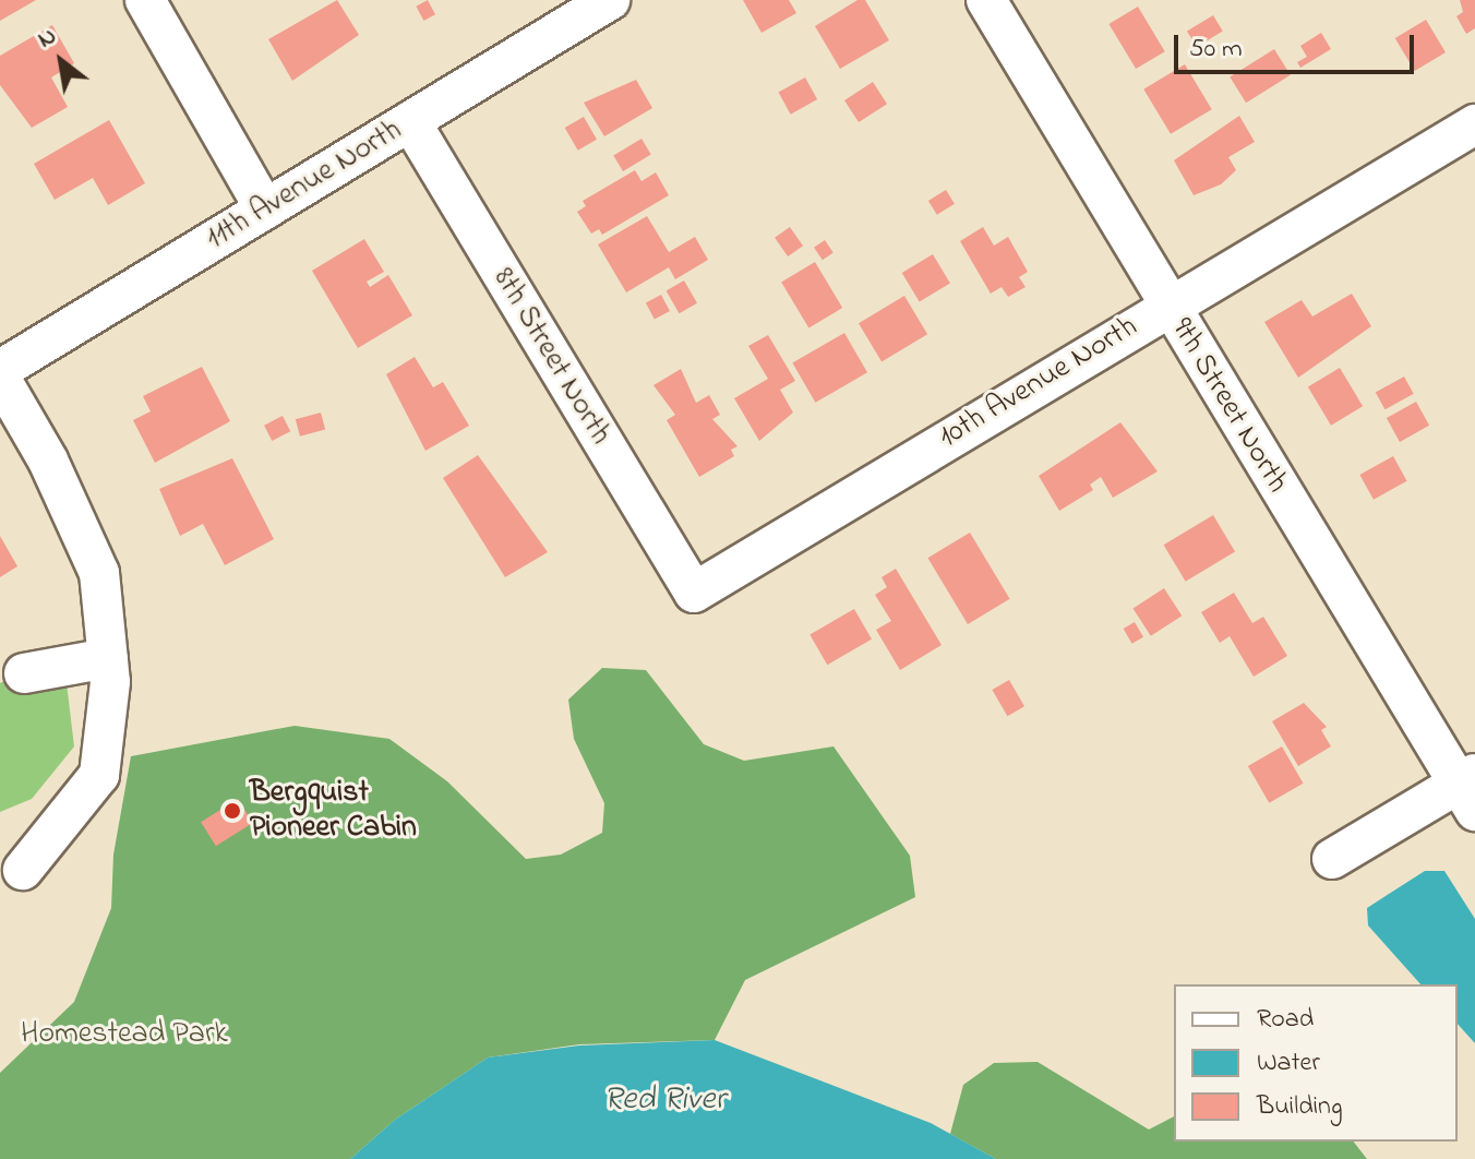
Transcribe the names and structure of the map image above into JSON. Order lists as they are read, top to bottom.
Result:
{
  "streets": {
    "street": [
      "11th Avenue North",
      "8th Street North",
      "10th Avenue North",
      "9th Street North"
    ]
  },
  "crossings": [
    ["11th Avenue North", "8th Street North"],
    ["8th Street North", "10th Avenue North"],
    ["10th Avenue North", "9th Street North"]
  ],
  "water": ["Red River"],
  "parks": ["Homestead Park"],
  "places": ["Bergquist Pioneer Cabin"],
  "legend": ["Road", "Water", "Building"],
  "scale_bar": "50 m",
  "north": "top left"
}
